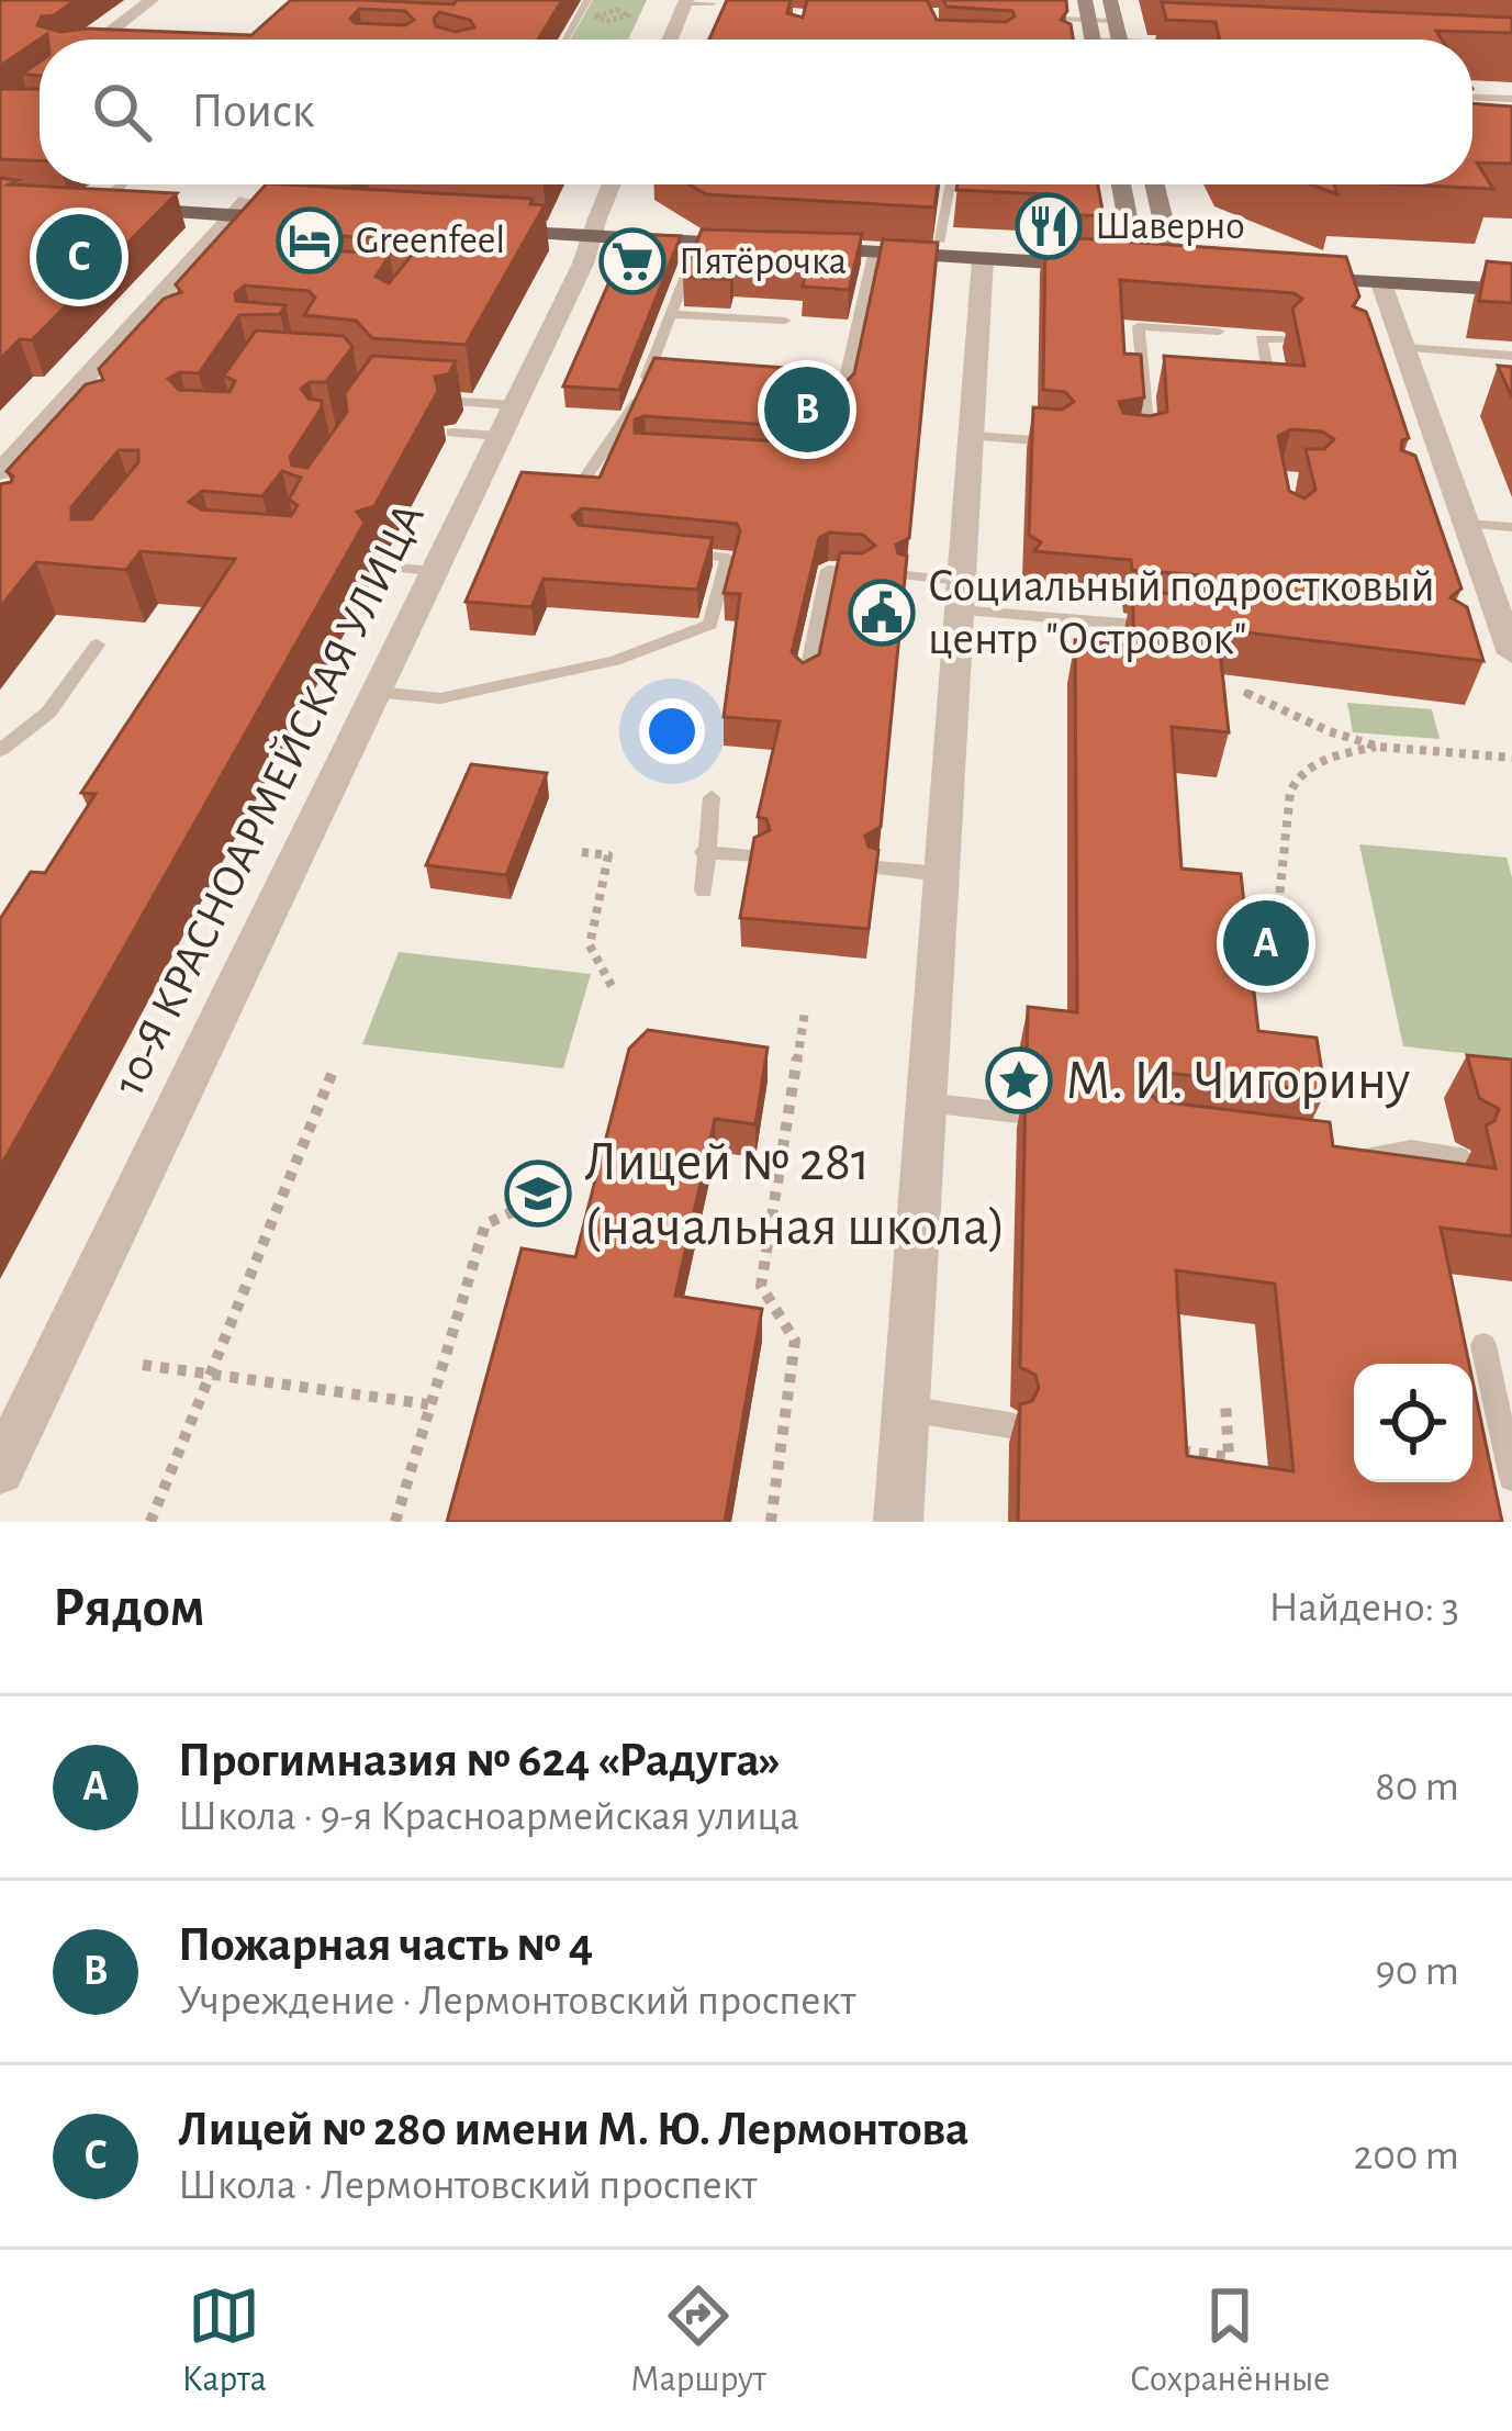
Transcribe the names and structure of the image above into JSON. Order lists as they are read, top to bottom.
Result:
{
  "streets": {
    "street": ["10-Я КРАСНОАРМЕЙСКАЯ УЛИЦА"]
  },
  "places": {
    "restaurant": ["Шаверно"],
    "hotel": ["Greenfeel"],
    "supermarket": ["Пятёрочка"],
    "public building": ["Социальный подростковый центр \"Островок\""],
    "place": ["М. И. Чигорину"],
    "school or university": ["Лицей № 281 (начальная школа)"]
  },
  "page": {
    "search": "Поиск",
    "pins": ["C", "B", "A"],
    "heading": ["Рядом", "Найдено: 3"],
    "list": [
      {
        "mark": "A",
        "name": "Прогимназия № 624 «Радуга»",
        "note": "Школа · 9-я Красноармейская улица",
        "value": "80 m"
      },
      {
        "mark": "B",
        "name": "Пожарная часть № 4",
        "note": "Учреждение · Лермонтовский проспект",
        "value": "90 m"
      },
      {
        "mark": "C",
        "name": "Лицей № 280 имени М. Ю. Лермонтова",
        "note": "Школа · Лермонтовский проспект",
        "value": "200 m"
      }
    ],
    "nav": ["Карта", "Маршрут", "Сохранённые"]
  }
}
